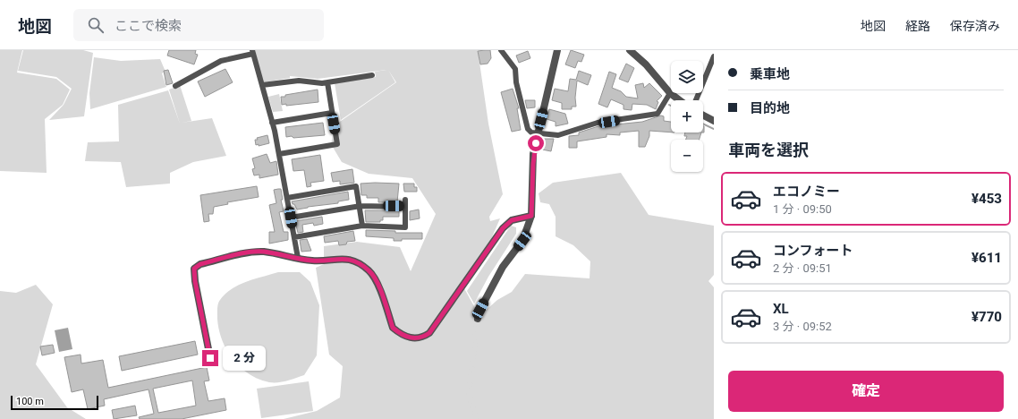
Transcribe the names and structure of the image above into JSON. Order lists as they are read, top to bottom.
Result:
{
  "scale_bar": "100 m",
  "page": {
    "header": "地図",
    "search": "ここで検索",
    "nav": ["地図", "経路", "保存済み"],
    "banner": ["乗車地", "目的地"],
    "map_buttons": ["+", "−"],
    "heading": "車両を選択",
    "list": [
      {
        "name": "エコノミー",
        "note": "1 分 · 09:50",
        "value": "¥453"
      },
      {
        "name": "コンフォート",
        "note": "2 分 · 09:51",
        "value": "¥611"
      },
      {
        "name": "XL",
        "note": "3 分 · 09:52",
        "value": "¥770"
      }
    ],
    "bubble": "2 分",
    "buttons": "確定",
    "scale": "100 m"
  }
}
